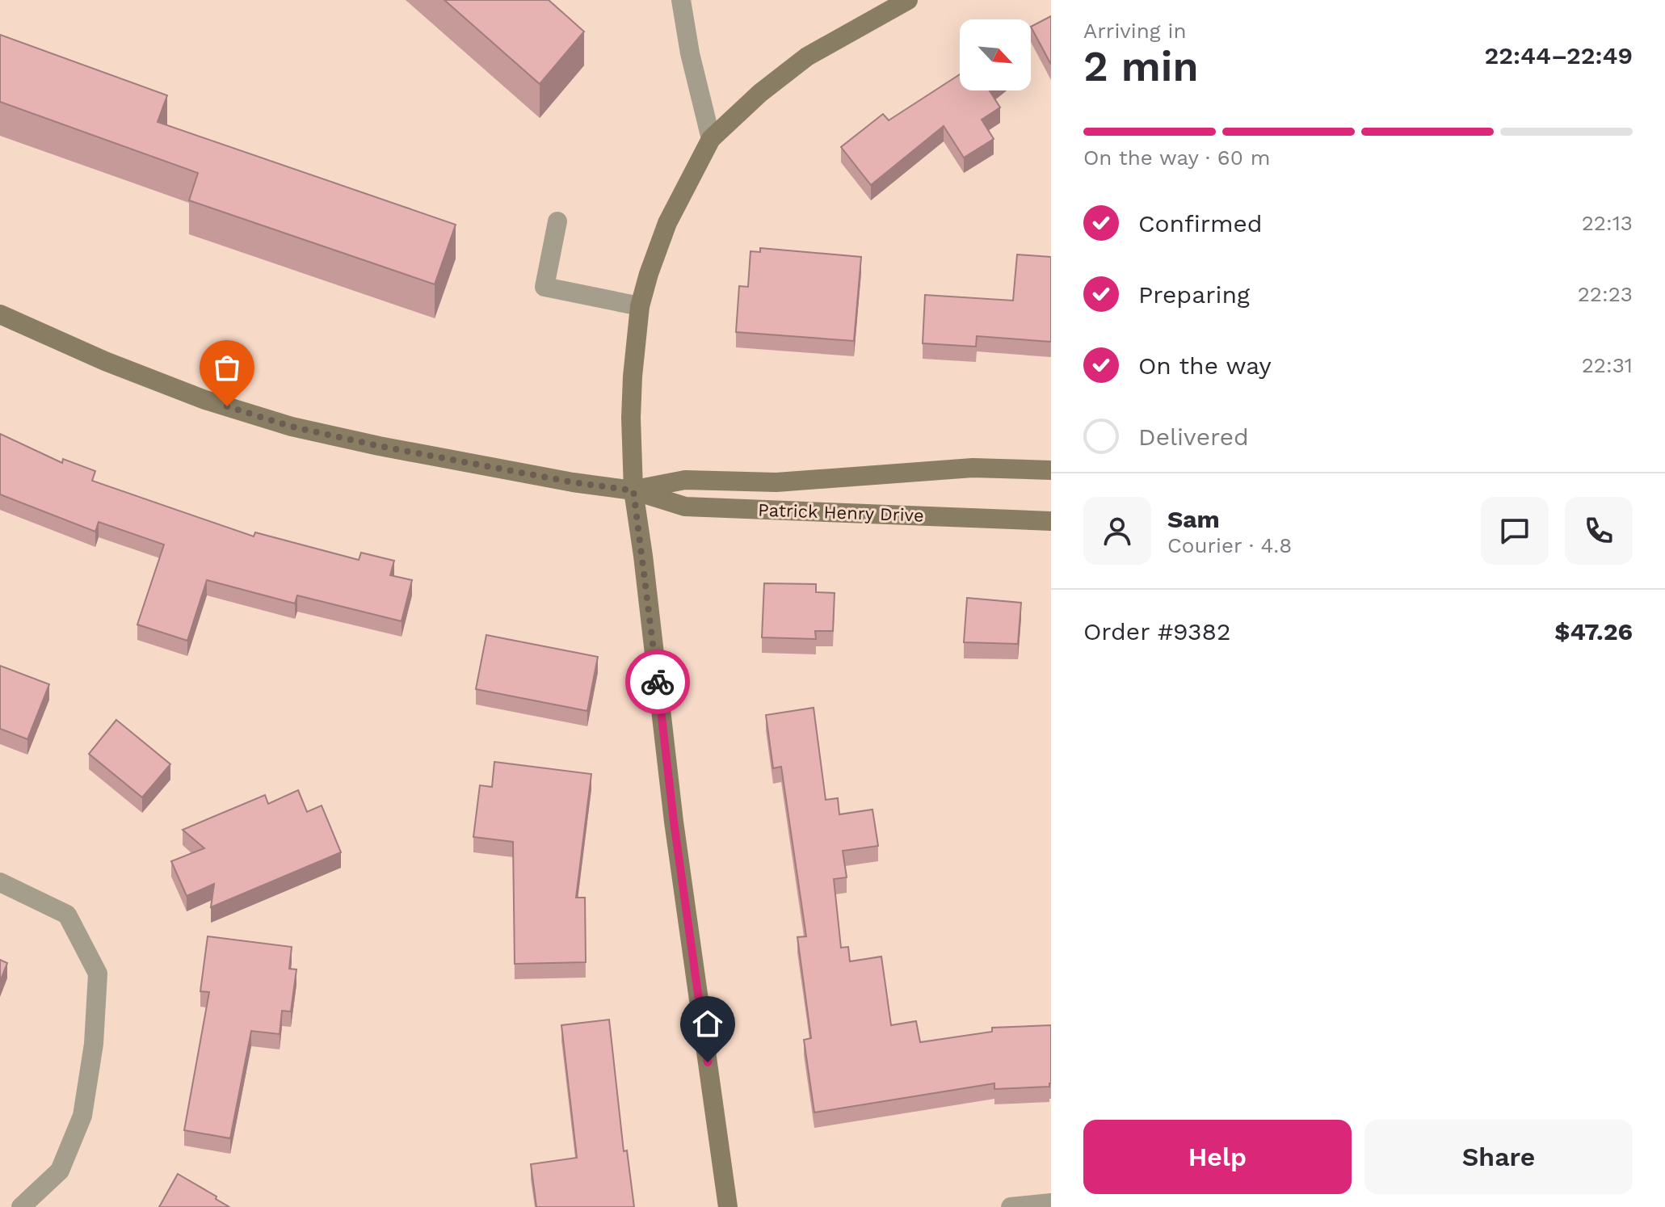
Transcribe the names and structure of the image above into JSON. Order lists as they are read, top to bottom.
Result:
{
  "streets": {
    "street": ["Patrick Henry Drive"]
  },
  "north": "bottom right",
  "page": {
    "heading": ["2 min", "Arriving in", "22:44–22:49"],
    "panel": [
      "Sam",
      "Courier · 4.8",
      "Order #9382",
      "$47.26"
    ],
    "bar": "On the way · 60 m",
    "list": [
      ["Confirmed", "22:13"],
      ["Preparing", "22:23"],
      ["On the way", "22:31"],
      "Delivered"
    ],
    "buttons": ["Help", "Share"]
  }
}
